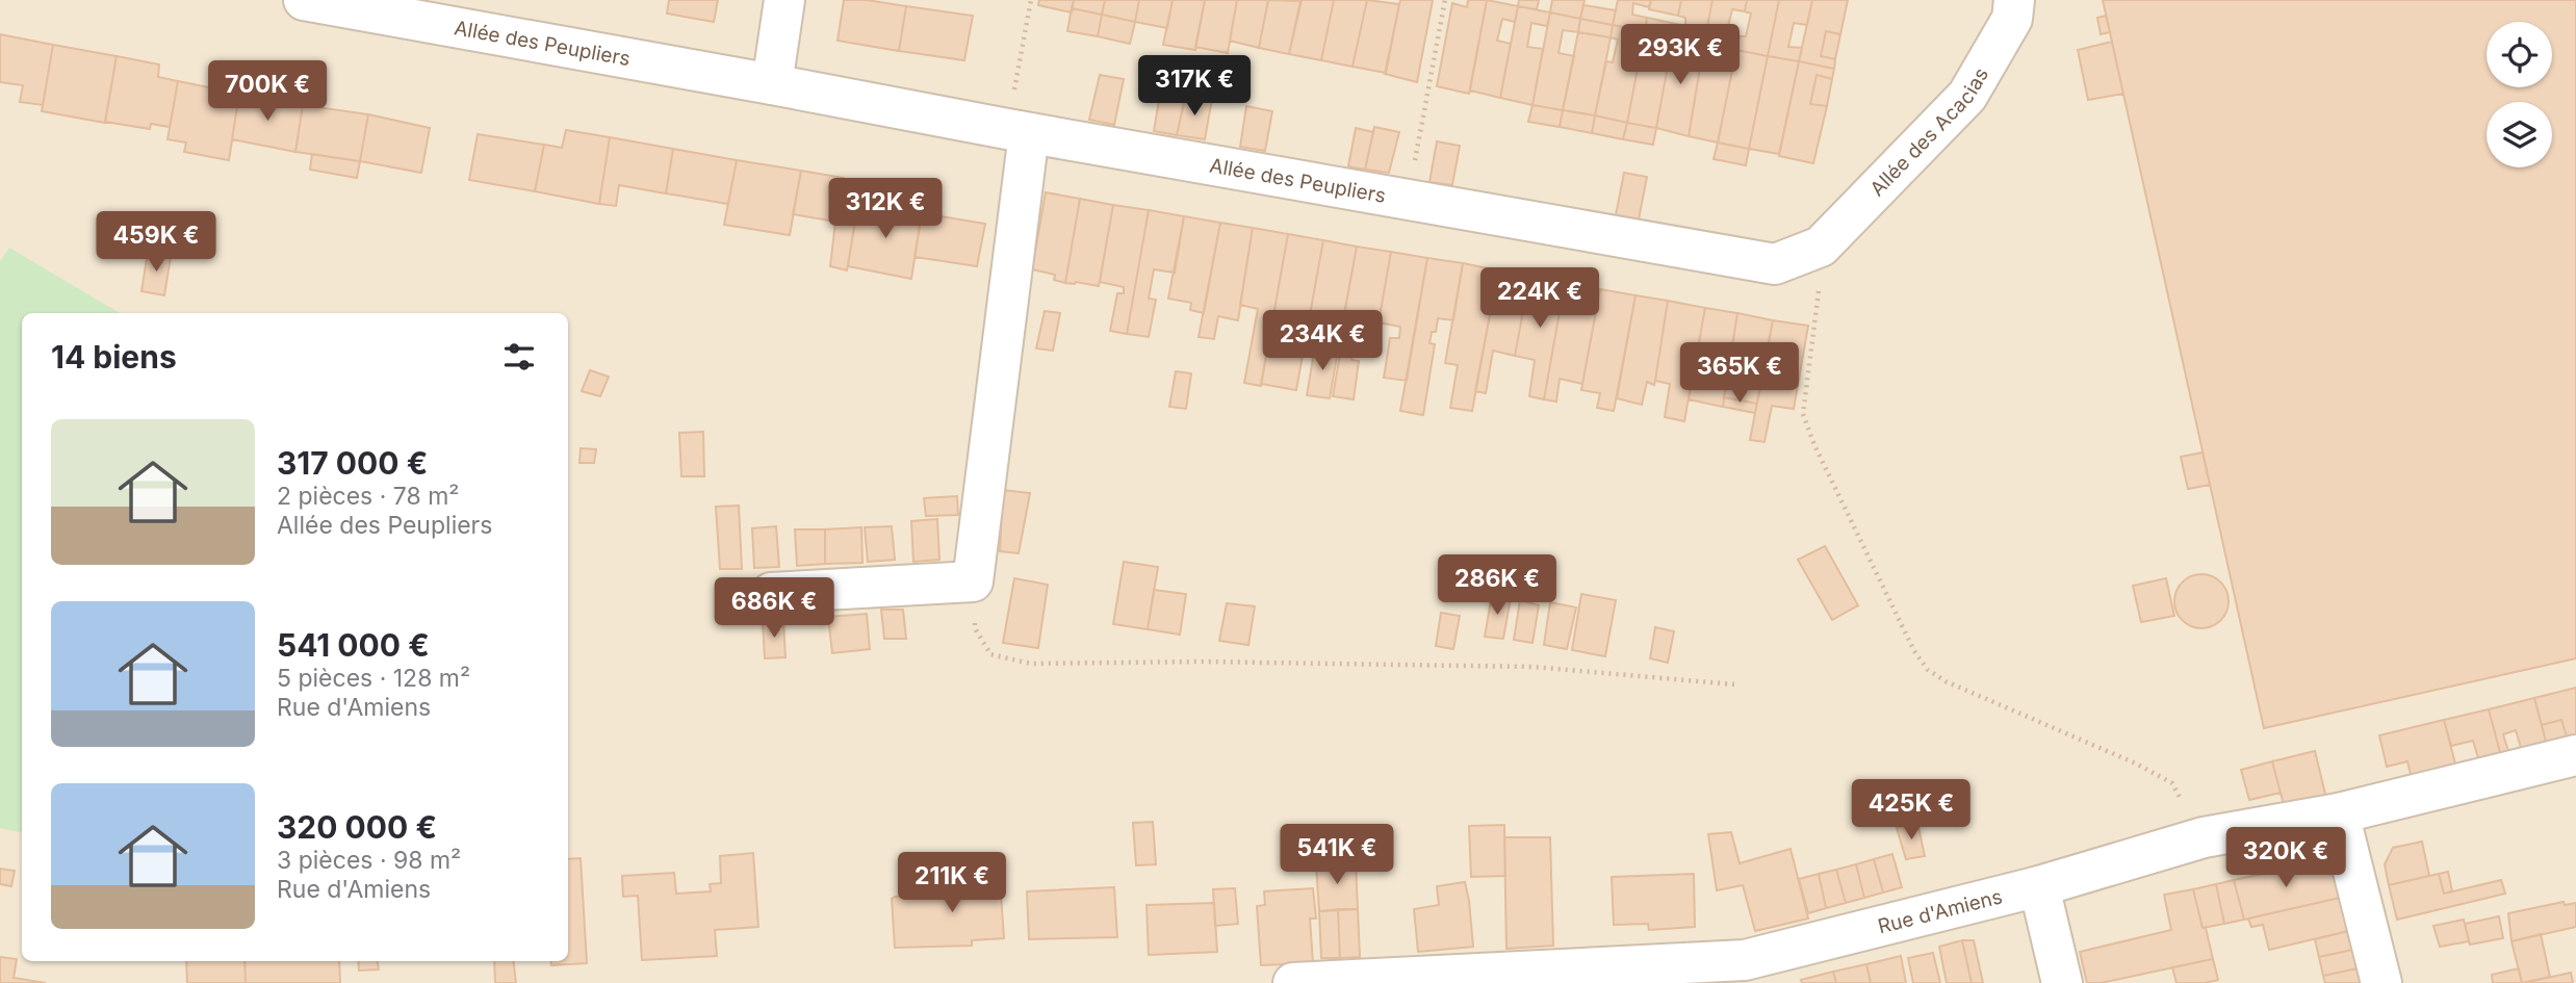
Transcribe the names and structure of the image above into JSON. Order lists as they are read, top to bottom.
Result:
{
  "streets": {
    "street": ["Allée des Peupliers", "Allée des Acacias", "Rue d'Amiens"]
  },
  "crossings": [
    ["Allée des Peupliers", "Allée des Acacias"]
  ],
  "page": {
    "price": [
      "293K €",
      "317K €",
      "700K €",
      "312K €",
      "459K €",
      "224K €",
      "234K €",
      "365K €",
      "286K €",
      "686K €",
      "425K €",
      "541K €",
      "320K €",
      "211K €"
    ],
    "heading": "14 biens",
    "list": [
      {
        "name": "317 000 €",
        "note": "2 pièces · 78 m² · Allée des Peupliers"
      },
      {
        "name": "541 000 €",
        "note": "5 pièces · 128 m² · Rue d'Amiens"
      },
      {
        "name": "320 000 €",
        "note": "3 pièces · 98 m² · Rue d'Amiens"
      }
    ]
  }
}
